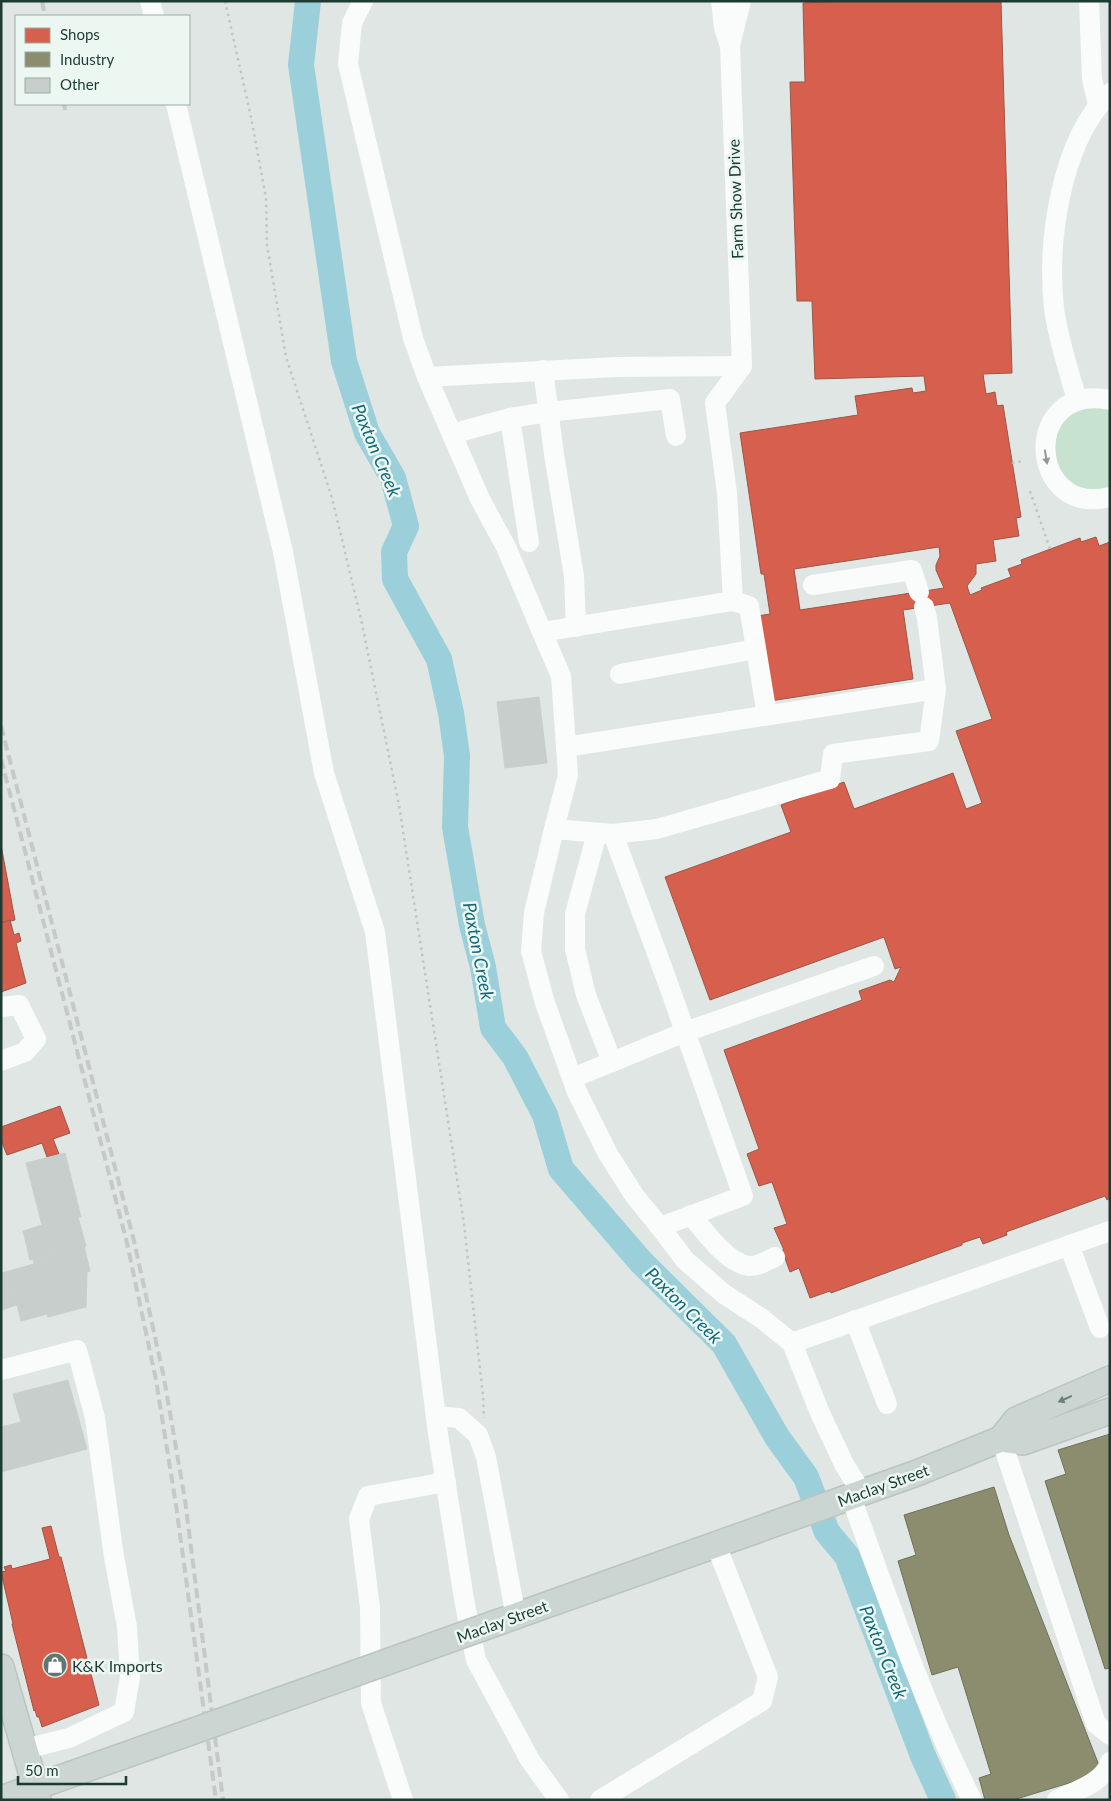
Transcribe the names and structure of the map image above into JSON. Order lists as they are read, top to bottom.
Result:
{
  "streets": {
    "main road": ["Maclay Street"],
    "lane": ["Farm Show Drive"]
  },
  "water": ["Paxton Creek"],
  "places": {
    "shop": ["K&K Imports"]
  },
  "legend": ["Shops", "Industry", "Other"],
  "scale_bar": "50 m"
}
